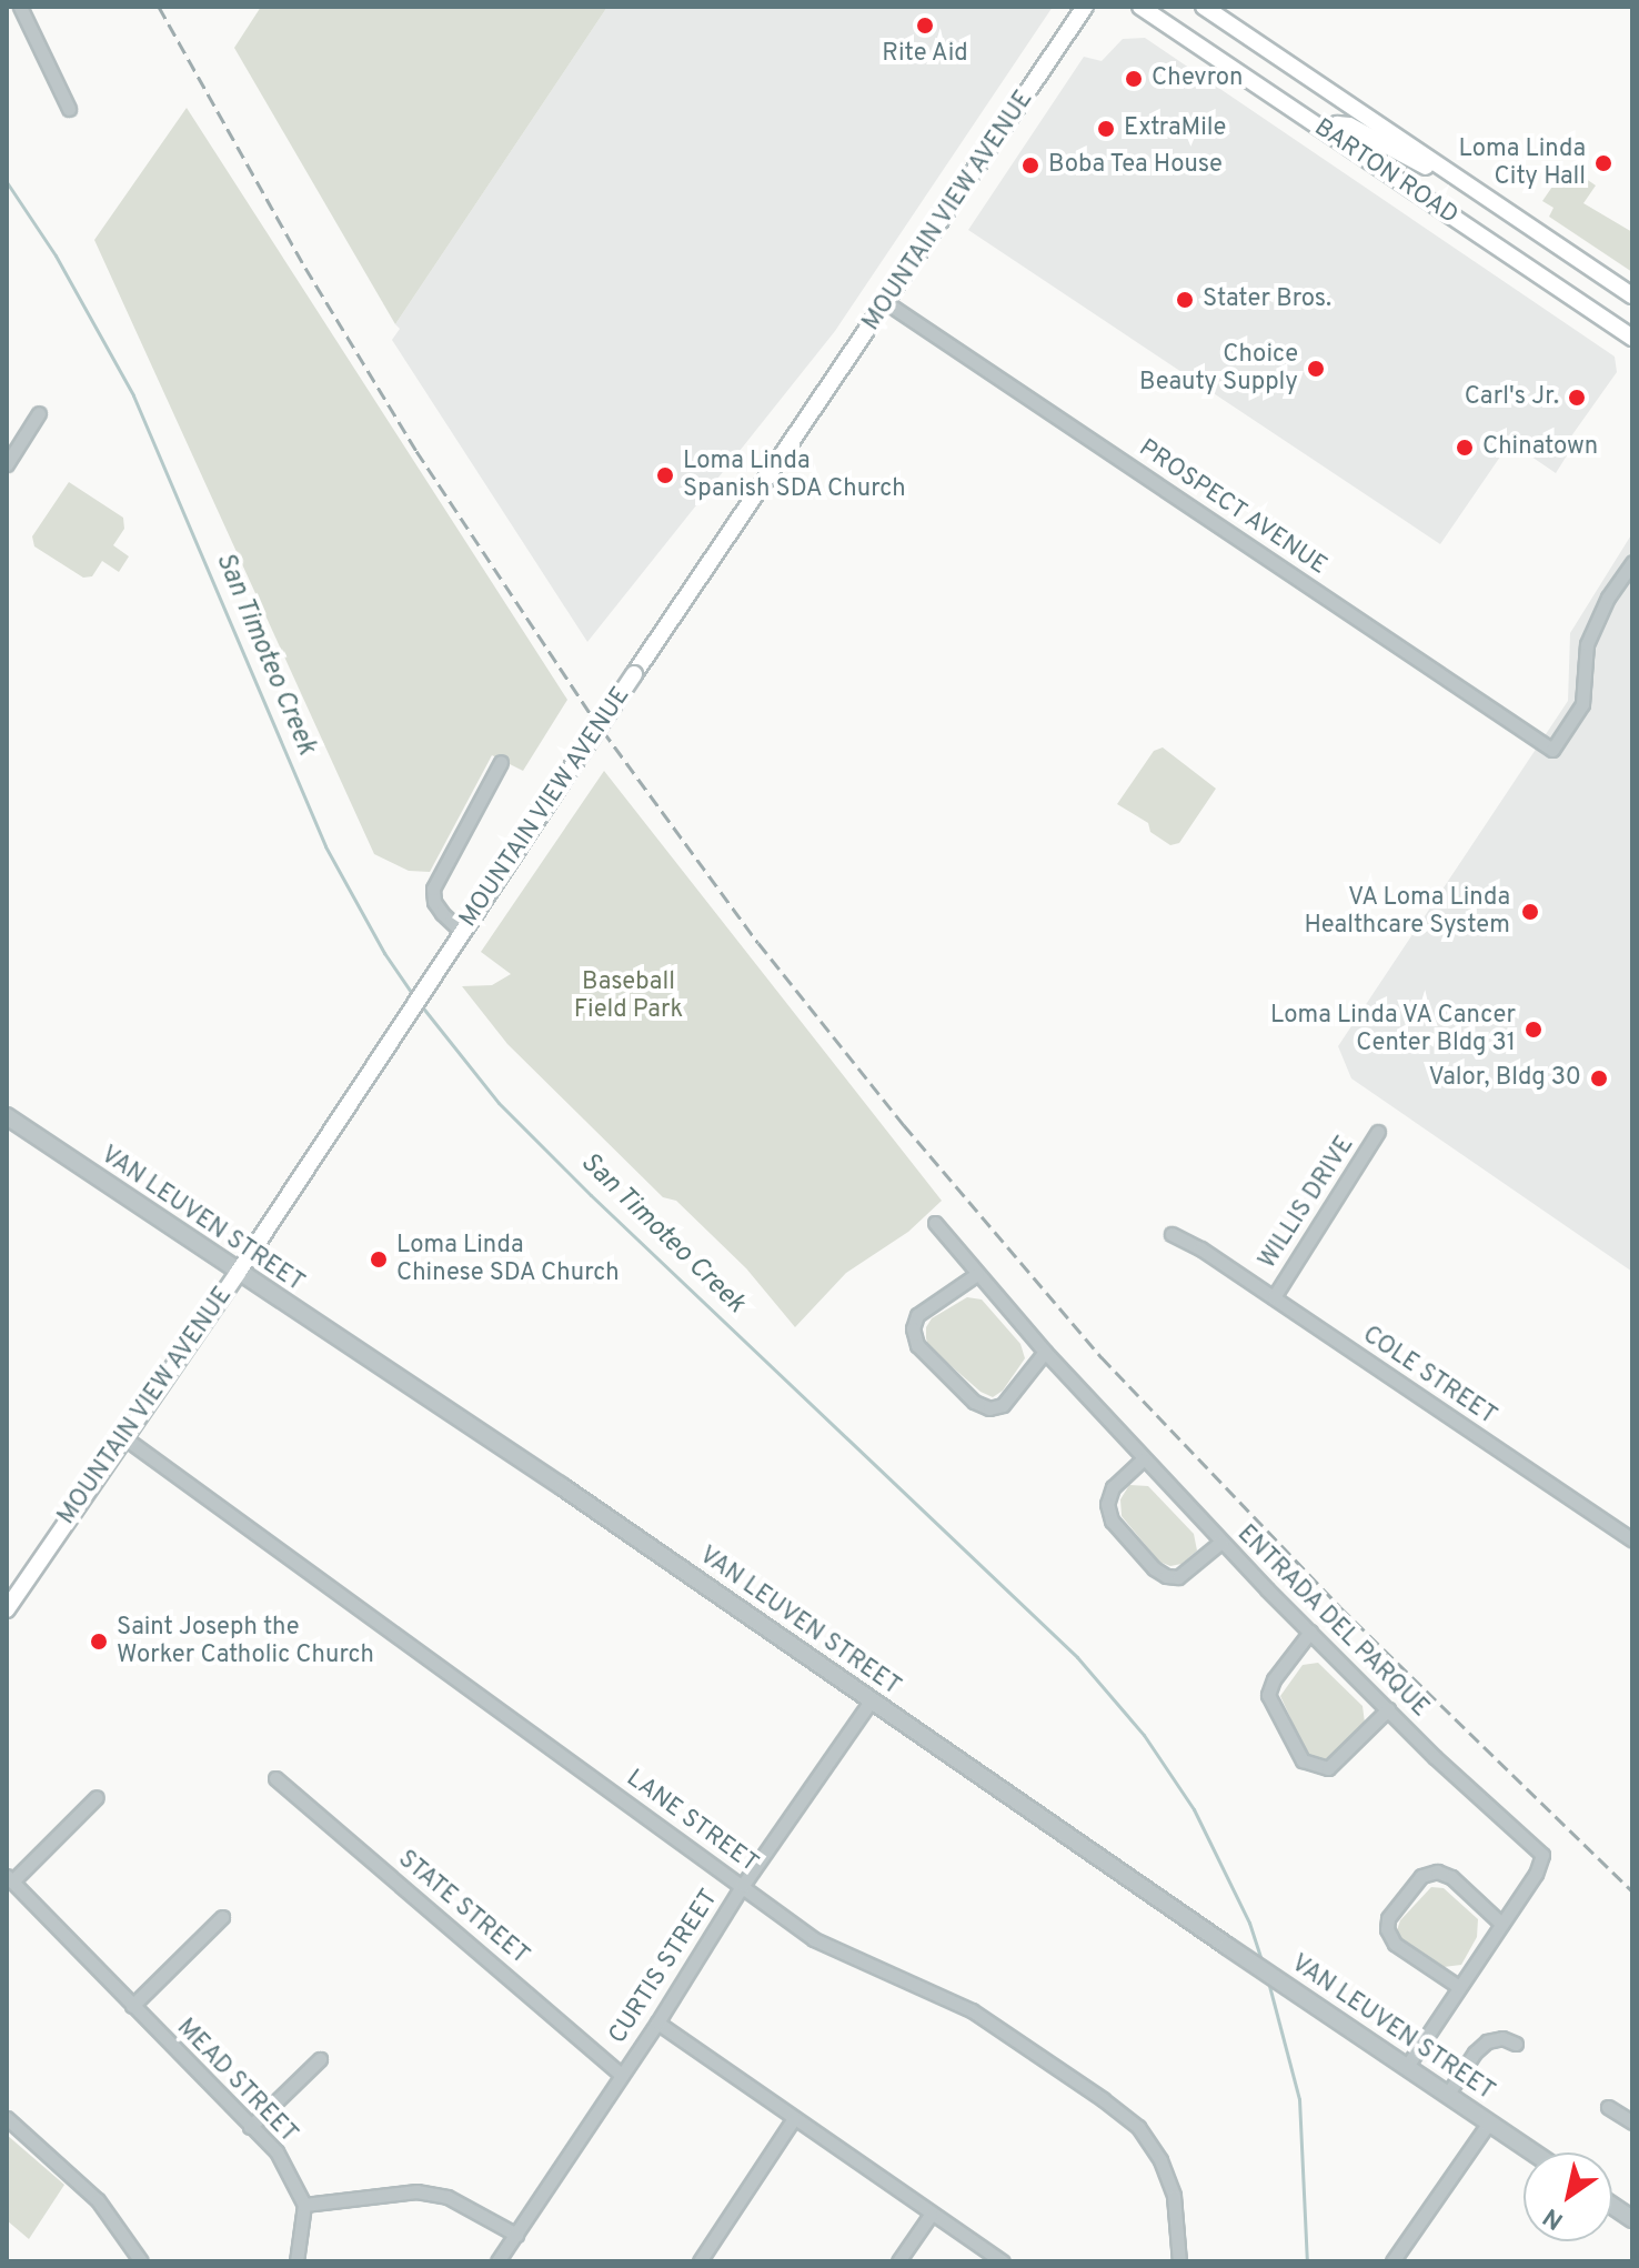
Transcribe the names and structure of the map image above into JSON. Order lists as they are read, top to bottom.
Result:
{
  "streets": {
    "main road": ["BARTON ROAD", "MOUNTAIN VIEW AVENUE"],
    "street": [
      "PROSPECT AVENUE",
      "WILLIS DRIVE",
      "VAN LEUVEN STREET",
      "COLE STREET",
      "ENTRADA DEL PARQUE",
      "LANE STREET",
      "STATE STREET",
      "CURTIS STREET",
      "MEAD STREET"
    ]
  },
  "crossings": [
    ["MOUNTAIN VIEW AVENUE", "PROSPECT AVENUE"],
    ["MOUNTAIN VIEW AVENUE", "VAN LEUVEN STREET"],
    ["MOUNTAIN VIEW AVENUE", "LANE STREET"],
    ["WILLIS DRIVE", "COLE STREET"],
    ["VAN LEUVEN STREET", "ENTRADA DEL PARQUE"],
    ["VAN LEUVEN STREET", "CURTIS STREET"],
    ["LANE STREET", "CURTIS STREET"],
    ["STATE STREET", "CURTIS STREET"]
  ],
  "water": ["San Timoteo Creek"],
  "parks": ["Baseball Field Park"],
  "places": [
    "Rite Aid",
    "Chevron",
    "ExtraMile",
    "Loma Linda City Hall",
    "Boba Tea House",
    "Stater Bros.",
    "Choice Beauty Supply",
    "Carl's Jr.",
    "Chinatown",
    "Loma Linda Spanish SDA Church",
    "VA Loma Linda Healthcare System",
    "Loma Linda VA Cancer Center Bldg 31",
    "Valor, Bldg 30",
    "Loma Linda Chinese SDA Church",
    "Saint Joseph the Worker Catholic Church"
  ],
  "north": "bottom left"
}
